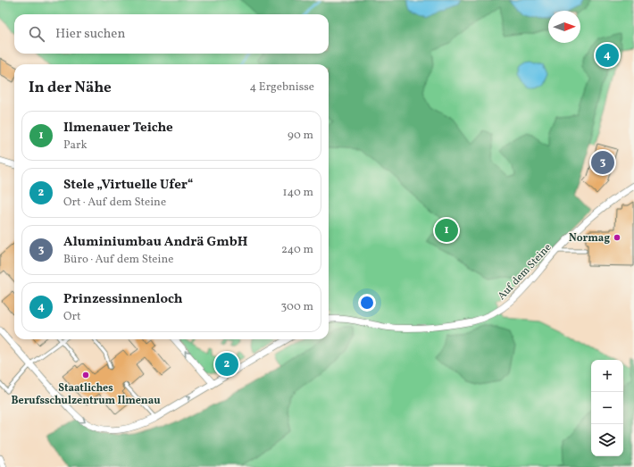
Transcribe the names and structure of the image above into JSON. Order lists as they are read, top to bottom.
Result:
{
  "streets": {
    "street": ["Auf dem Steine"]
  },
  "places": ["Normag", "Staatliches Berufsschulzentrum Ilmenau"],
  "north": "right",
  "page": {
    "search": "Hier suchen",
    "pins": [
      "4",
      "3",
      "1",
      "2"
    ],
    "heading": ["In der Nähe", "4 Ergebnisse"],
    "list": [
      {
        "mark": "1",
        "name": "Ilmenauer Teiche",
        "note": "Park",
        "value": "90 m"
      },
      {
        "mark": "2",
        "name": "Stele „Virtuelle Ufer“",
        "note": "Ort · Auf dem Steine",
        "value": "140 m"
      },
      {
        "mark": "3",
        "name": "Aluminiumbau Andrä GmbH",
        "note": "Büro · Auf dem Steine",
        "value": "240 m"
      },
      {
        "mark": "4",
        "name": "Prinzessinnenloch",
        "note": "Ort",
        "value": "300 m"
      }
    ],
    "map_buttons": ["+", "−"]
  }
}
